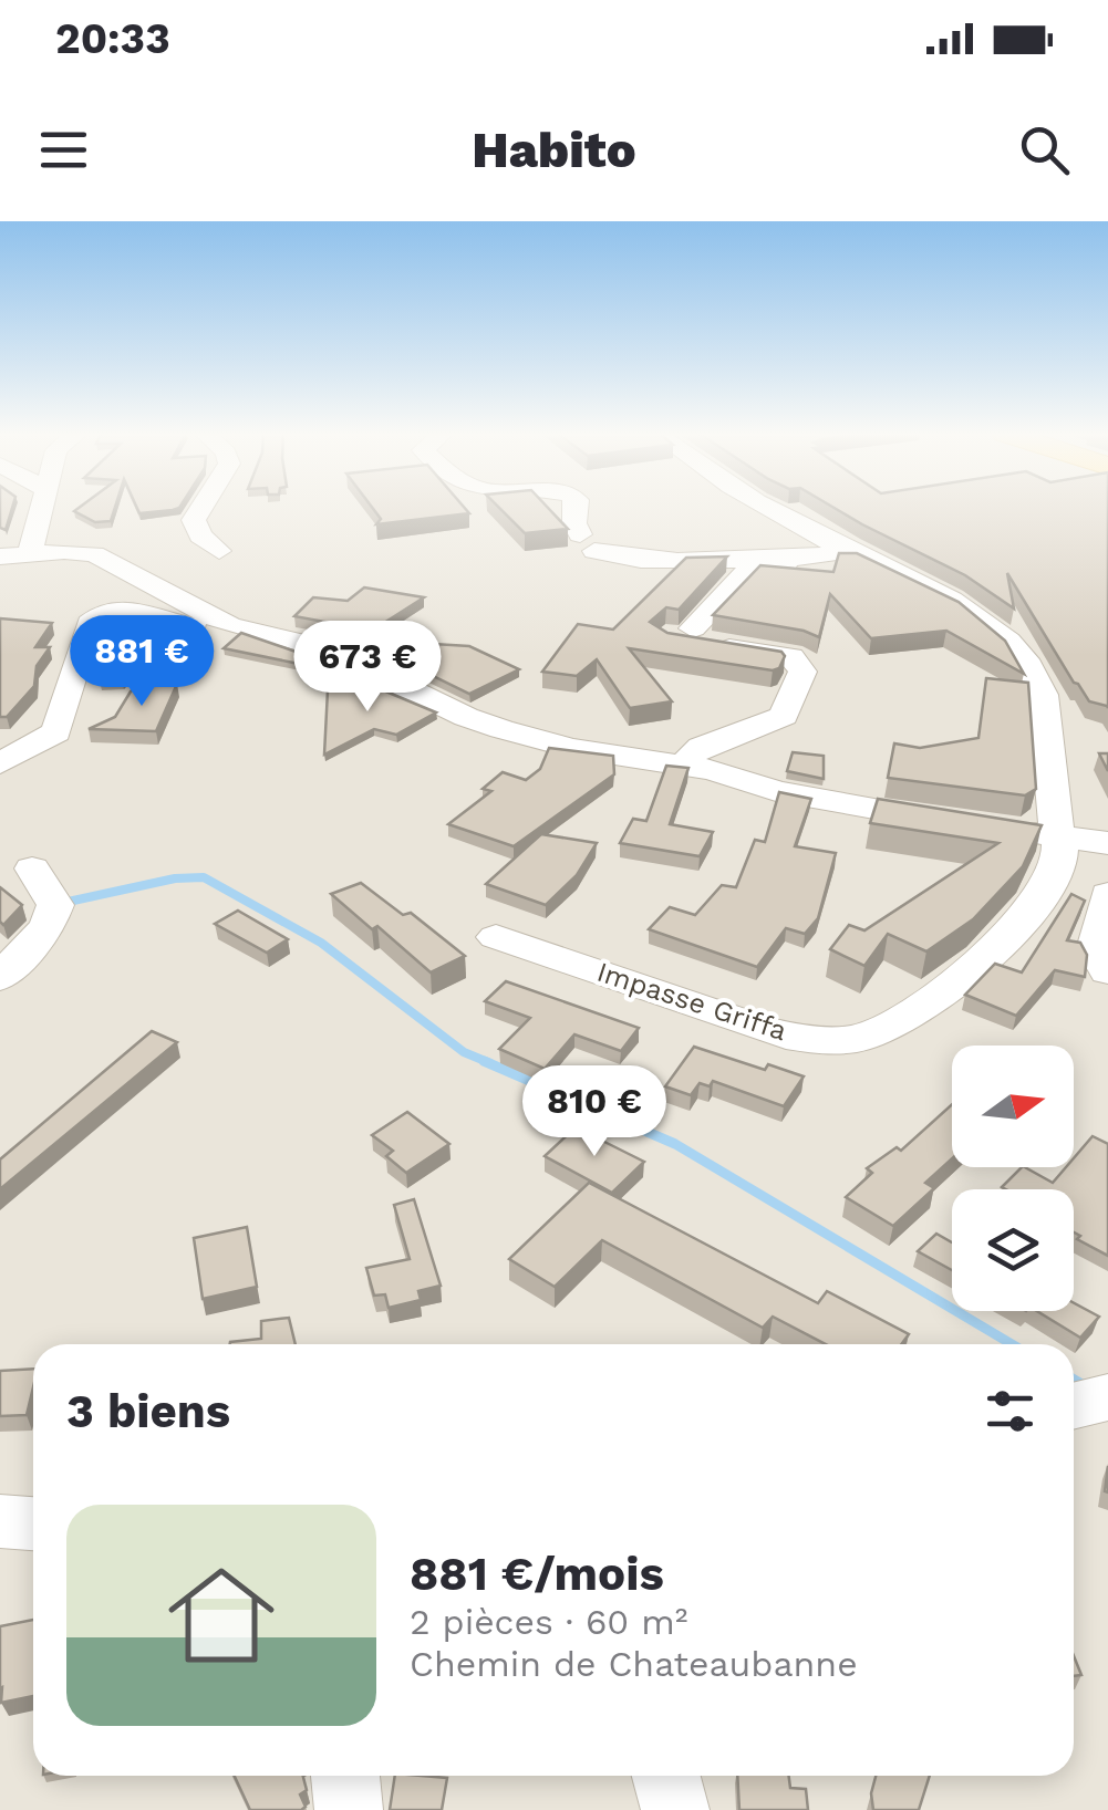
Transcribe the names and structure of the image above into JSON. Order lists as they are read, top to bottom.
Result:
{
  "streets": {
    "street": ["Impasse Griffa"]
  },
  "north": "right",
  "page": {
    "status": "20:33",
    "header": "Habito",
    "price": ["881 €", "673 €", "810 €"],
    "heading": "3 biens",
    "list": [
      {
        "name": "881 €/mois",
        "note": "2 pièces · 60 m² · Chemin de Chateaubanne"
      }
    ]
  }
}
